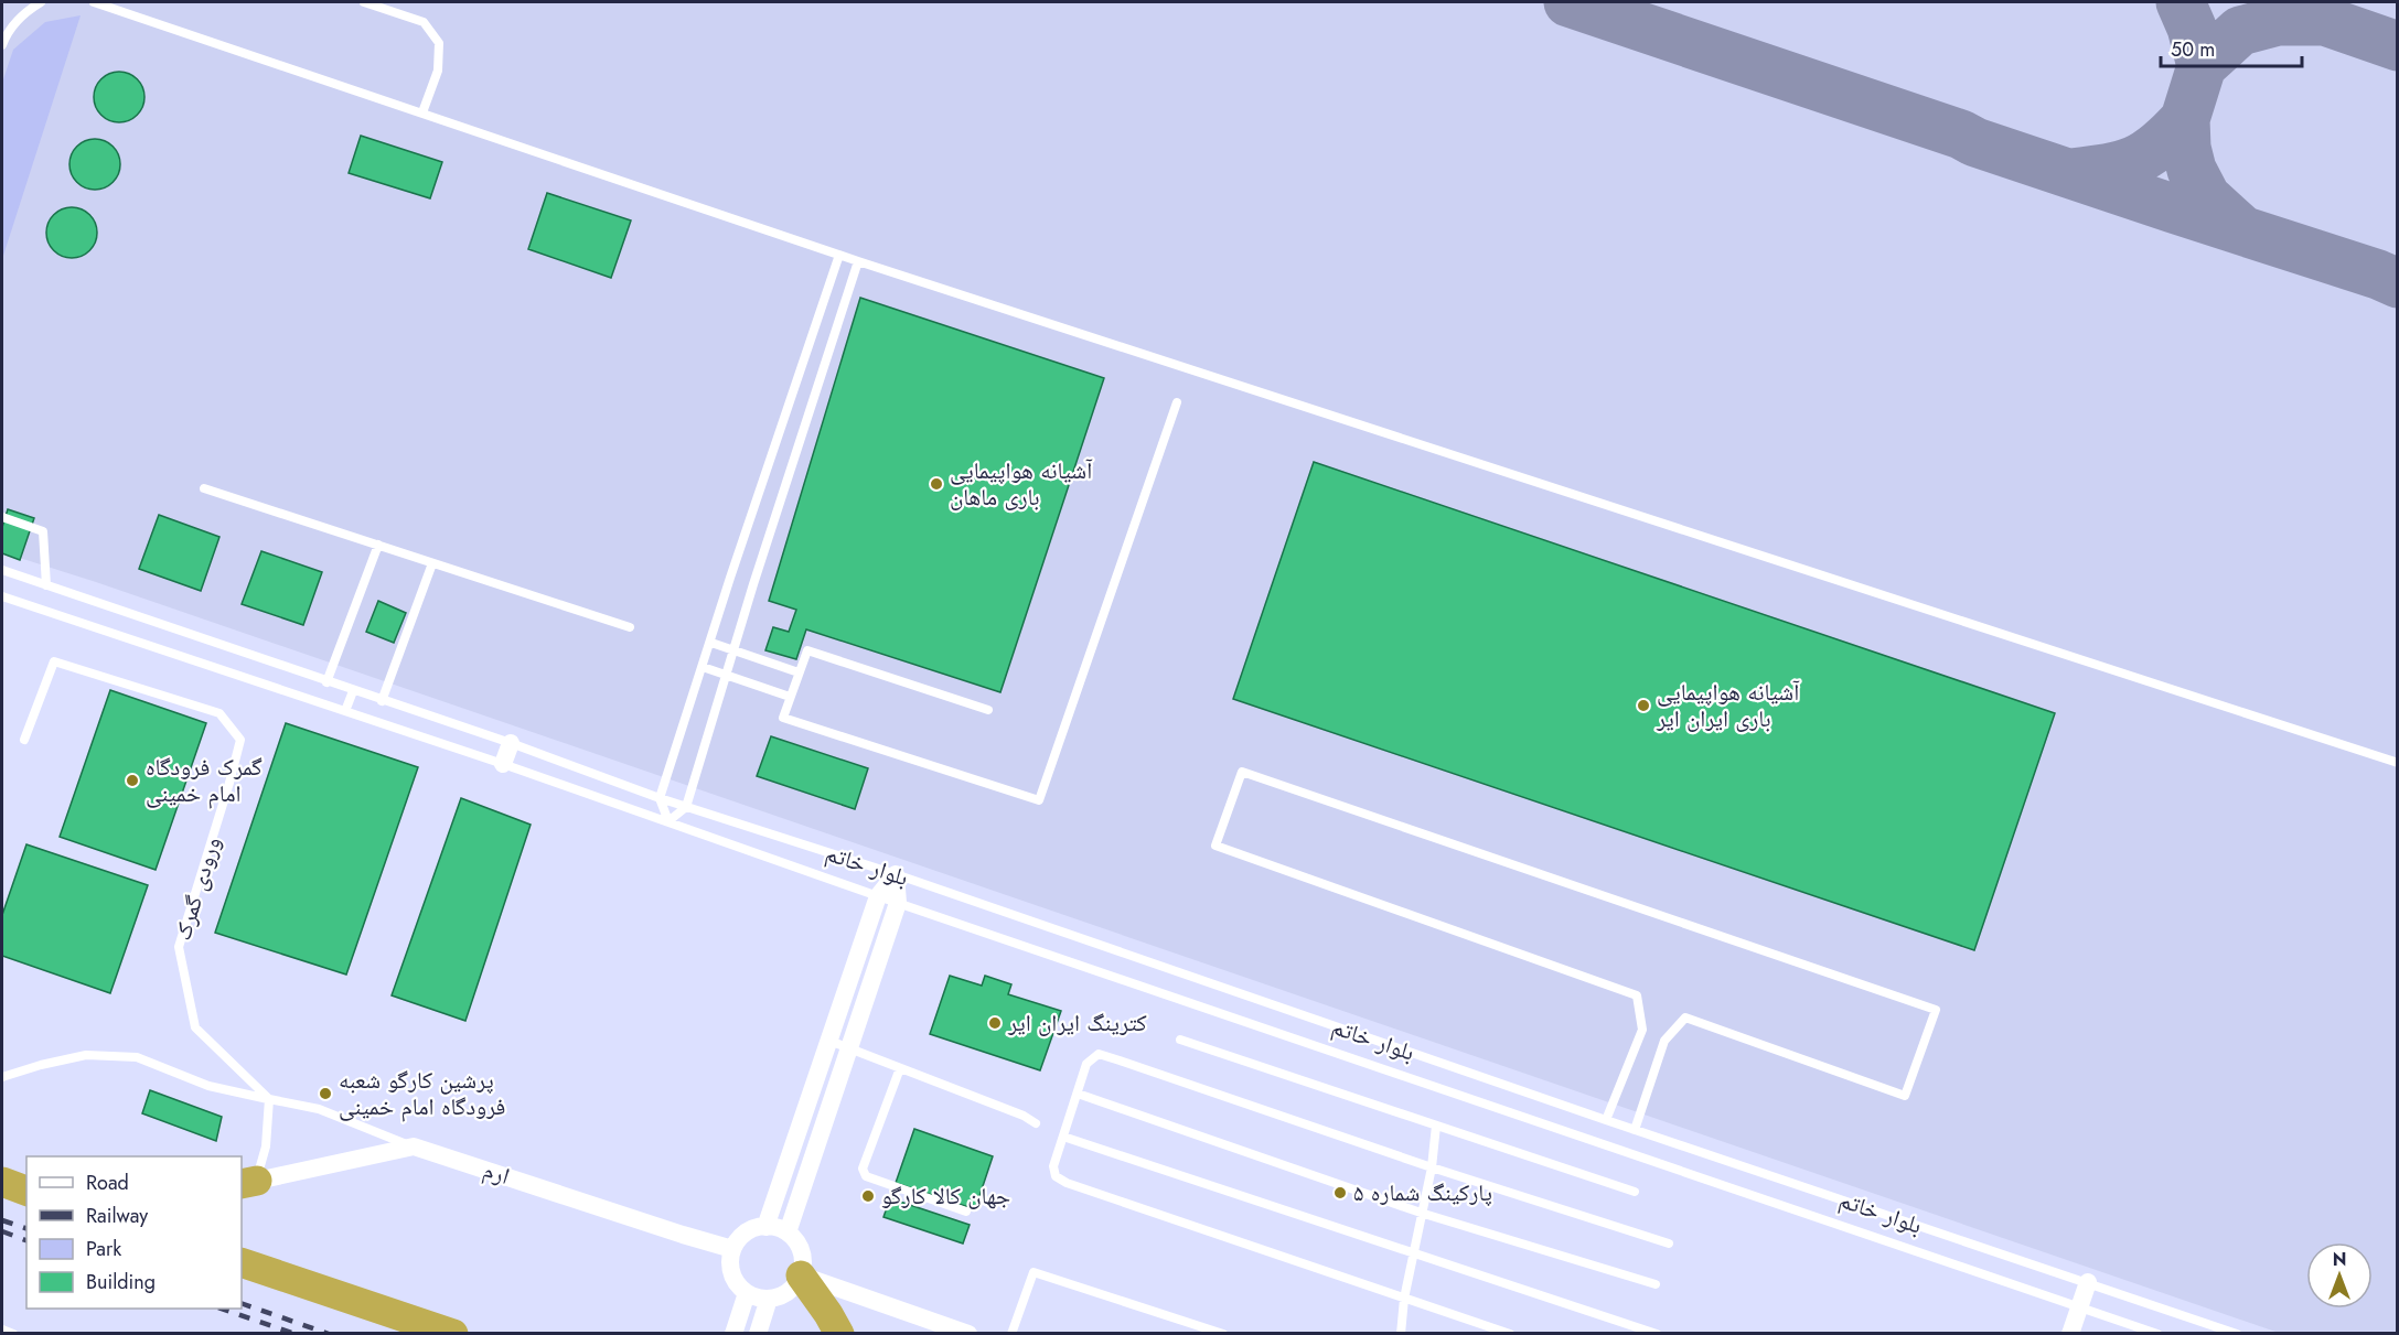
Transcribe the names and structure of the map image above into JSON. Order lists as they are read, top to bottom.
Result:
{
  "streets": {
    "street": ["ارم"],
    "lane": ["بلوار خاتم", "ورودی گمرک"]
  },
  "places": [
    "آشیانه هواپیمایی باری ماهان",
    "آشیانه هواپیمایی باری ایران ایر",
    "گمرک فرودگاه امام خمینی",
    "کترینگ ایران ایر",
    "پرشین کارگو شعبه فرودگاه امام خمینی",
    "پارکینگ شماره ۵",
    "جهان کالا کارگو"
  ],
  "legend": [
    "Road",
    "Railway",
    "Park",
    "Building"
  ],
  "scale_bar": "50 m",
  "north": "top"
}
